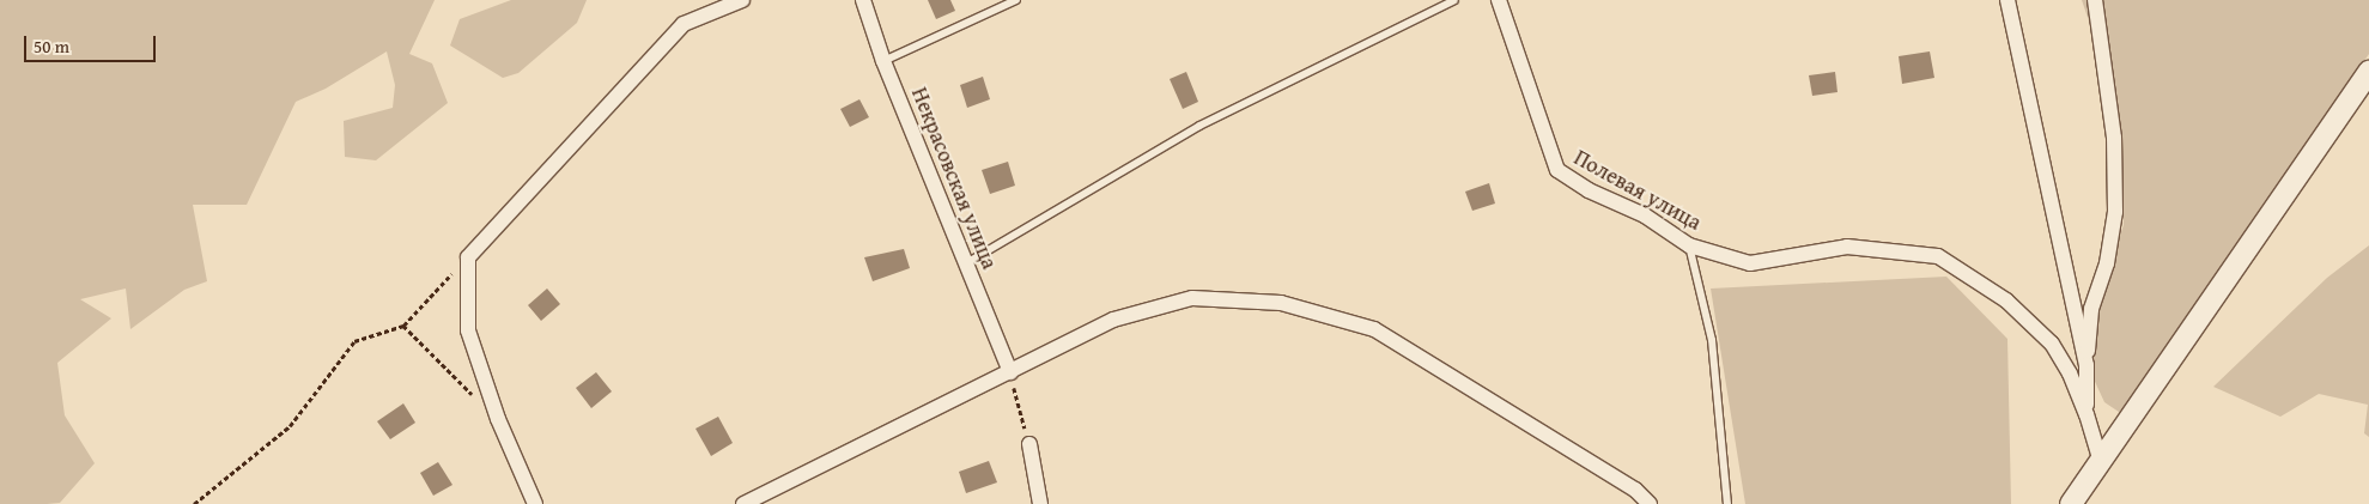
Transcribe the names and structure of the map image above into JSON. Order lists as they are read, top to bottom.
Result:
{
  "streets": {
    "street": ["Некрасовская улица", "Полевая улица"]
  },
  "scale_bar": "50 m"
}
